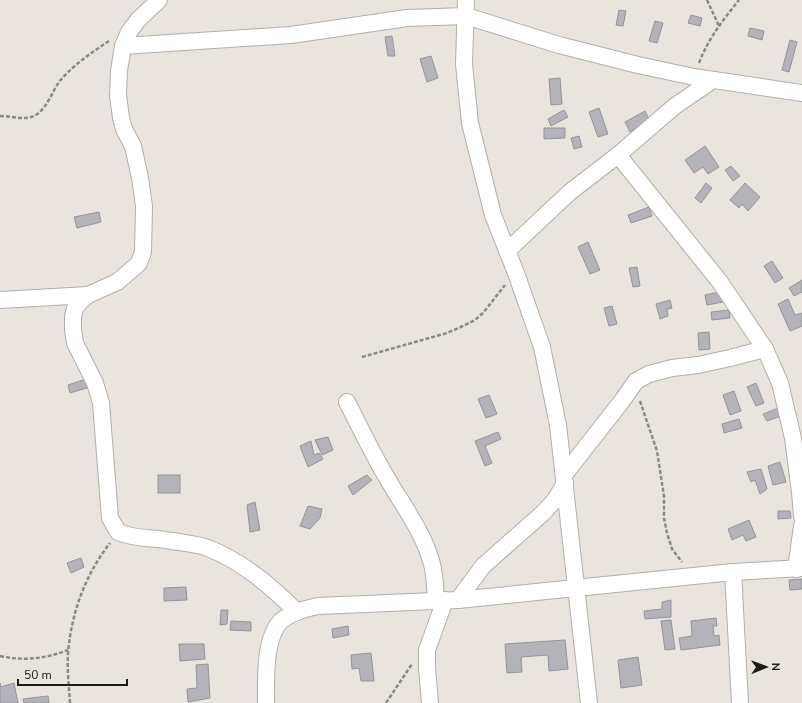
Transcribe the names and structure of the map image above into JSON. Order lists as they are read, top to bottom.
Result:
{
  "scale_bar": "50 m",
  "north": "right"
}
